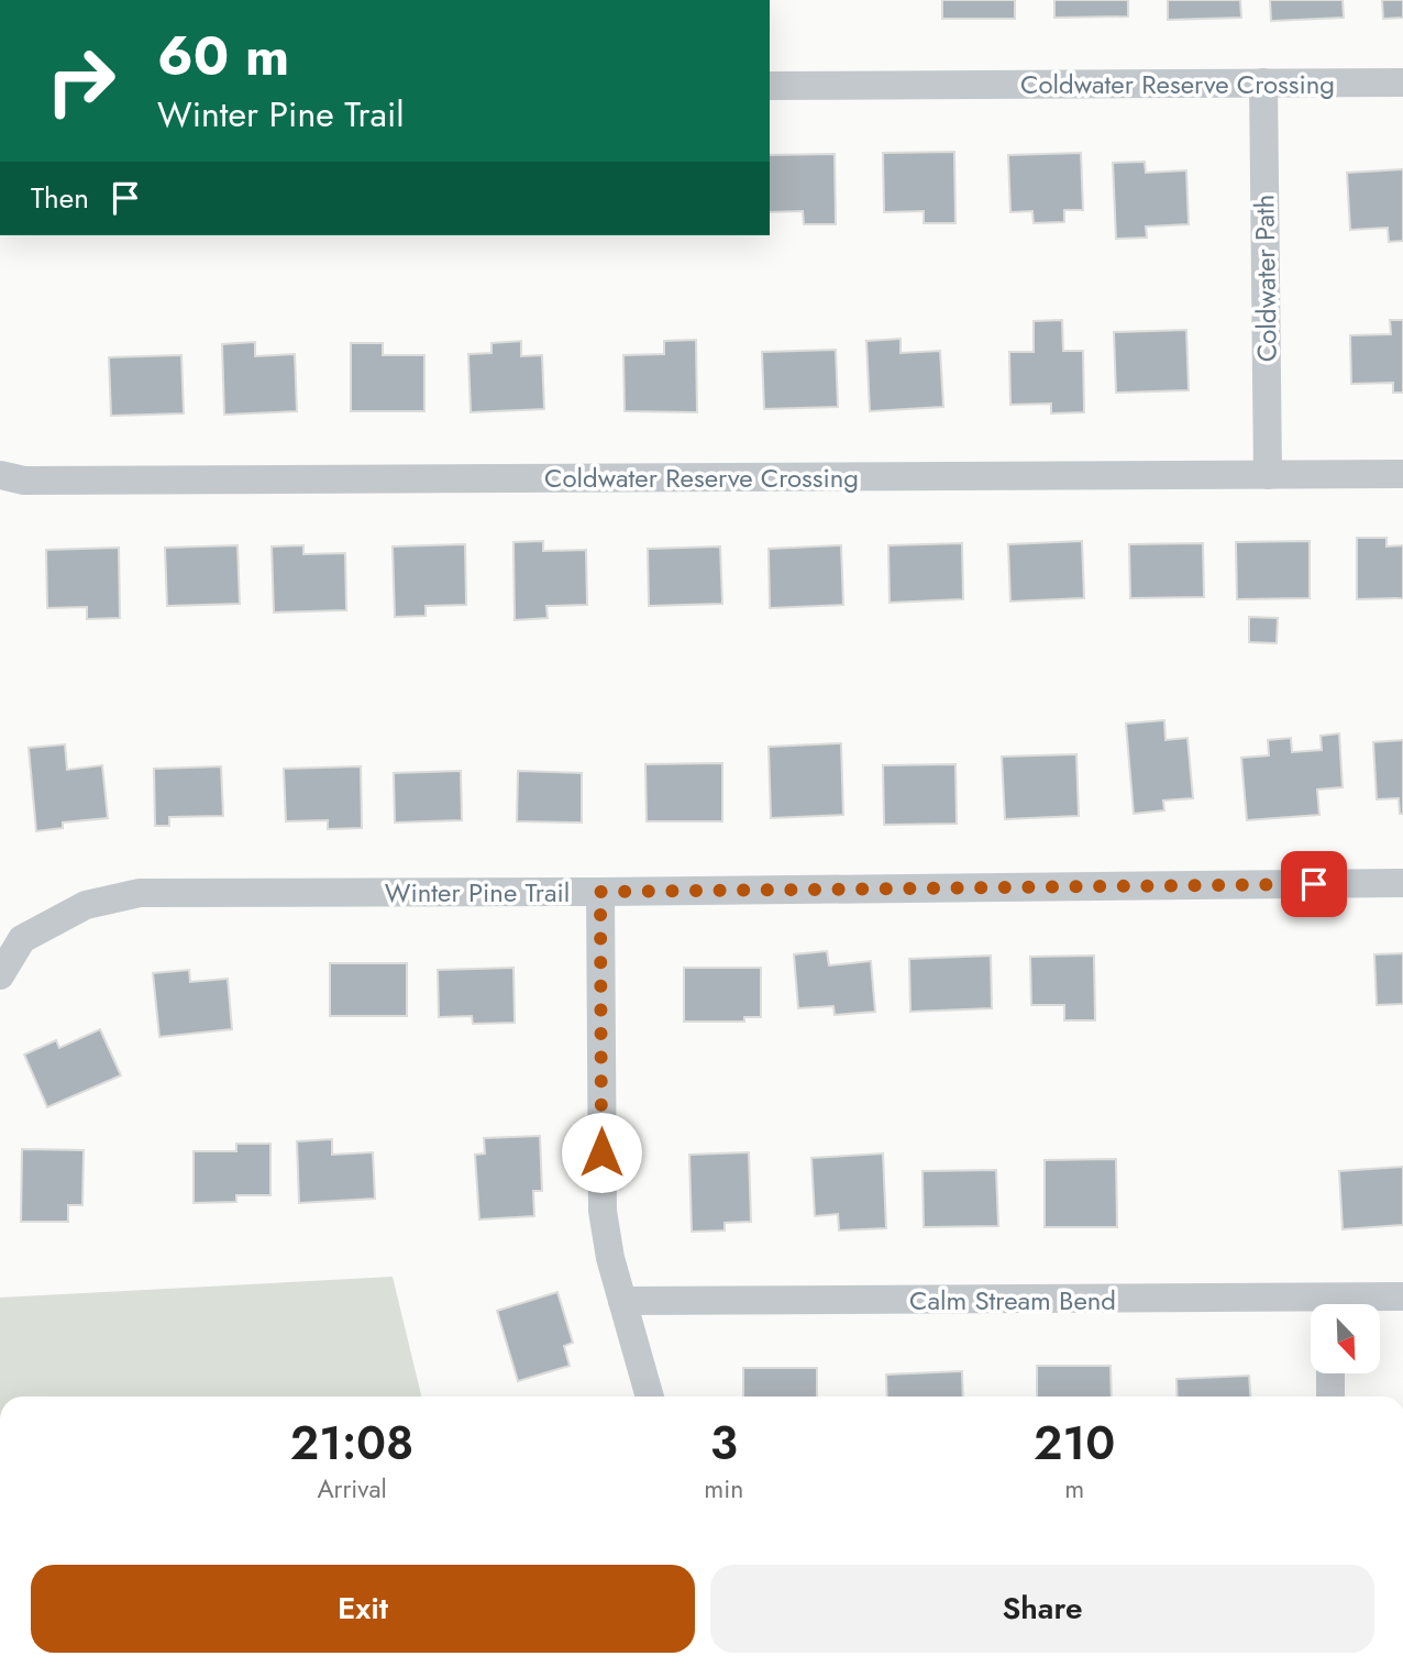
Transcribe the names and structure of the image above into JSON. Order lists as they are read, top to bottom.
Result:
{
  "streets": {
    "street": [
      "Coldwater Reserve Crossing",
      "Coldwater Path",
      "Winter Pine Trail",
      "Calm Stream Bend"
    ]
  },
  "crossings": [
    ["Coldwater Reserve Crossing", "Coldwater Path"]
  ],
  "north": "bottom right",
  "page": {
    "turn": ["60 m", "Winter Pine Trail"],
    "then": "Then",
    "eta": [
      "21:08",
      "Arrival",
      "3",
      "min",
      "210",
      "m"
    ],
    "buttons": ["Exit", "Share"]
  }
}
